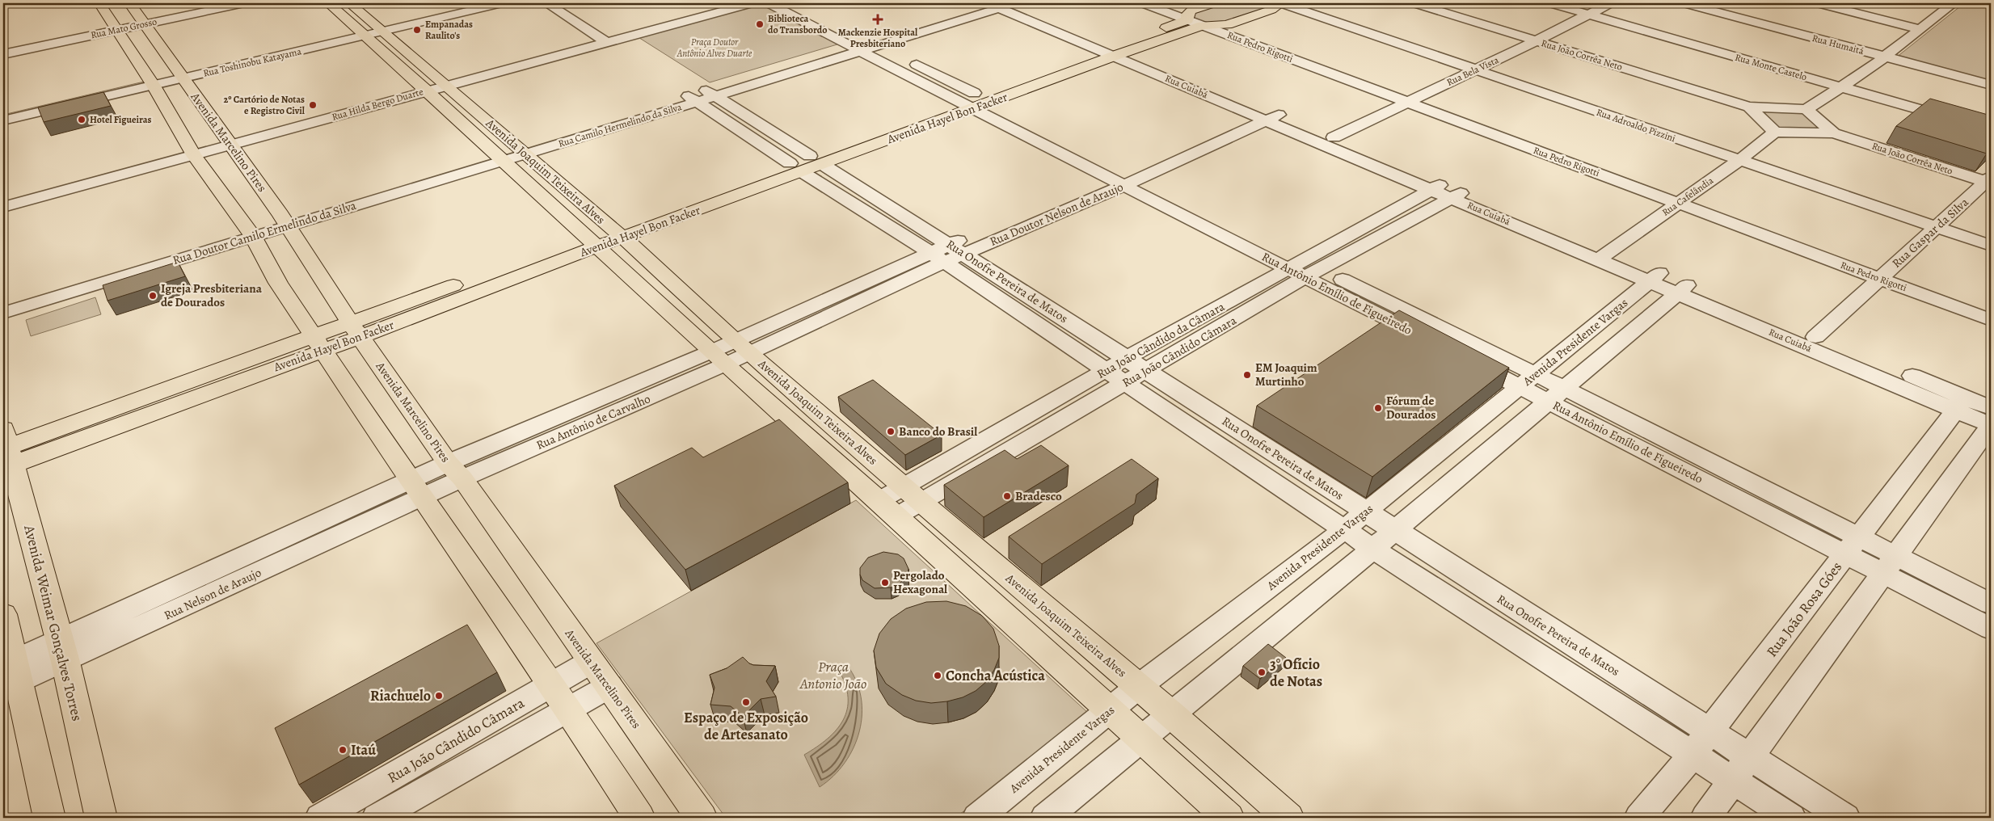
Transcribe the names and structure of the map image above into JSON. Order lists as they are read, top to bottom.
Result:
{
  "streets": {
    "main road": [
      "Avenida Hayel Bon Facker",
      "Avenida Marcelino Pires",
      "Avenida Joaquim Teixeira Alves",
      "Avenida Weimar Gonçalves Torres"
    ],
    "street": [
      "Rua Mato Grosso",
      "Rua Humaitá",
      "Rua Pedro Rigotti",
      "Rua João Corrêa Neto",
      "Rua Toshinobu Katayama",
      "Rua Monte Castelo",
      "Rua Bela Vista",
      "Rua Cuiabá",
      "Rua Hilda Bergo Duarte",
      "Rua Camilo Hermelindo da Silva",
      "Rua Adroaldo Pizzini",
      "Rua Cafelândia",
      "Rua Doutor Nelson de Araujo",
      "Rua Doutor Camilo Ermelindo da Silva",
      "Rua Gaspar da Silva",
      "Rua Onofre Pereira de Matos",
      "Rua Antônio Emílio de Figueiredo",
      "Rua João Cândido da Câmara",
      "Avenida Presidente Vargas",
      "Rua João Cândido Câmara",
      "Rua Antônio de Carvalho",
      "Rua Nelson de Araujo",
      "Rua João Rosa Góes"
    ]
  },
  "crossings": [
    ["Rua Mato Grosso", "Avenida Marcelino Pires"],
    ["Rua Pedro Rigotti", "Rua Bela Vista"],
    ["Rua Pedro Rigotti", "Avenida Hayel Bon Facker"],
    ["Rua Pedro Rigotti", "Rua Cafelândia"],
    ["Rua Pedro Rigotti", "Rua Gaspar da Silva"],
    ["Rua João Corrêa Neto", "Rua Bela Vista"],
    ["Rua João Corrêa Neto", "Rua Gaspar da Silva"],
    ["Rua Toshinobu Katayama", "Avenida Marcelino Pires"],
    ["Rua Toshinobu Katayama", "Avenida Joaquim Teixeira Alves"],
    ["Rua Monte Castelo", "Rua Bela Vista"],
    ["Rua Bela Vista", "Rua Cuiabá"],
    ["Rua Bela Vista", "Rua Adroaldo Pizzini"],
    ["Rua Cuiabá", "Avenida Hayel Bon Facker"],
    ["Rua Cuiabá", "Rua Cafelândia"],
    ["Rua Cuiabá", "Rua Doutor Nelson de Araujo"],
    ["Rua Cuiabá", "Rua Gaspar da Silva"],
    ["Rua Cuiabá", "Avenida Presidente Vargas"],
    ["Rua Cuiabá", "Rua João Cândido Câmara"],
    ["Rua Cuiabá", "Rua João Rosa Góes"],
    ["Rua Hilda Bergo Duarte", "Avenida Marcelino Pires"],
    ["Rua Hilda Bergo Duarte", "Avenida Joaquim Teixeira Alves"],
    ["Avenida Hayel Bon Facker", "Avenida Marcelino Pires"],
    ["Avenida Hayel Bon Facker", "Avenida Joaquim Teixeira Alves"],
    ["Avenida Hayel Bon Facker", "Rua Onofre Pereira de Matos"],
    ["Avenida Hayel Bon Facker", "Rua Antônio Emílio de Figueiredo"],
    ["Avenida Hayel Bon Facker", "Avenida Weimar Gonçalves Torres"],
    ["Rua Camilo Hermelindo da Silva", "Rua Doutor Camilo Ermelindo da Silva"],
    ["Rua Camilo Hermelindo da Silva", "Rua Onofre Pereira de Matos"],
    ["Rua Adroaldo Pizzini", "Rua Cafelândia"],
    ["Rua Adroaldo Pizzini", "Rua Gaspar da Silva"],
    ["Avenida Marcelino Pires", "Rua Doutor Camilo Ermelindo da Silva"],
    ["Avenida Marcelino Pires", "Rua João Cândido Câmara"],
    ["Avenida Marcelino Pires", "Rua Antônio de Carvalho"],
    ["Avenida Joaquim Teixeira Alves", "Rua Doutor Nelson de Araujo"],
    ["Avenida Joaquim Teixeira Alves", "Rua Doutor Camilo Ermelindo da Silva"],
    ["Avenida Joaquim Teixeira Alves", "Avenida Presidente Vargas"],
    ["Avenida Joaquim Teixeira Alves", "Rua João Cândido Câmara"],
    ["Avenida Joaquim Teixeira Alves", "Rua Antônio de Carvalho"],
    ["Rua Doutor Nelson de Araujo", "Rua Onofre Pereira de Matos"],
    ["Rua Doutor Nelson de Araujo", "Rua Antônio Emílio de Figueiredo"],
    ["Rua Doutor Nelson de Araujo", "Rua Antônio de Carvalho"],
    ["Rua Doutor Camilo Ermelindo da Silva", "Rua Onofre Pereira de Matos"],
    ["Rua Onofre Pereira de Matos", "Rua João Cândido da Câmara"],
    ["Rua Onofre Pereira de Matos", "Avenida Presidente Vargas"],
    ["Rua Onofre Pereira de Matos", "Rua João Cândido Câmara"],
    ["Rua Onofre Pereira de Matos", "Rua João Rosa Góes"],
    ["Rua Antônio Emílio de Figueiredo", "Rua João Cândido da Câmara"],
    ["Rua Antônio Emílio de Figueiredo", "Avenida Presidente Vargas"],
    ["Rua Antônio Emílio de Figueiredo", "Rua João Cândido Câmara"],
    ["Rua Antônio Emílio de Figueiredo", "Rua João Rosa Góes"],
    ["Rua João Cândido da Câmara", "Rua João Cândido Câmara"],
    ["Rua Antônio de Carvalho", "Rua Nelson de Araujo"],
    ["Rua Nelson de Araujo", "Avenida Weimar Gonçalves Torres"]
  ],
  "parks": ["Praça Doutor Antônio Alves Duarte", "Praça Antonio João"],
  "places": {
    "health": ["Mackenzie Hospital Presbiteriano"],
    "other": [
      "Biblioteca do Transbordo",
      "Empanadas Raulito's",
      "2º Cartório de Notas e Registro Civil",
      "Hotel Figueiras",
      "Igreja Presbiteriana de Dourados",
      "EM Joaquim Murtinho",
      "Fórum de Dourados",
      "Banco do Brasil",
      "Bradesco",
      "Pergolado Hexagonal",
      "3° Ofício de Notas",
      "Concha Acústica",
      "Riachuelo",
      "Espaço de Exposição de Artesanato",
      "Itaú"
    ]
  }
}
